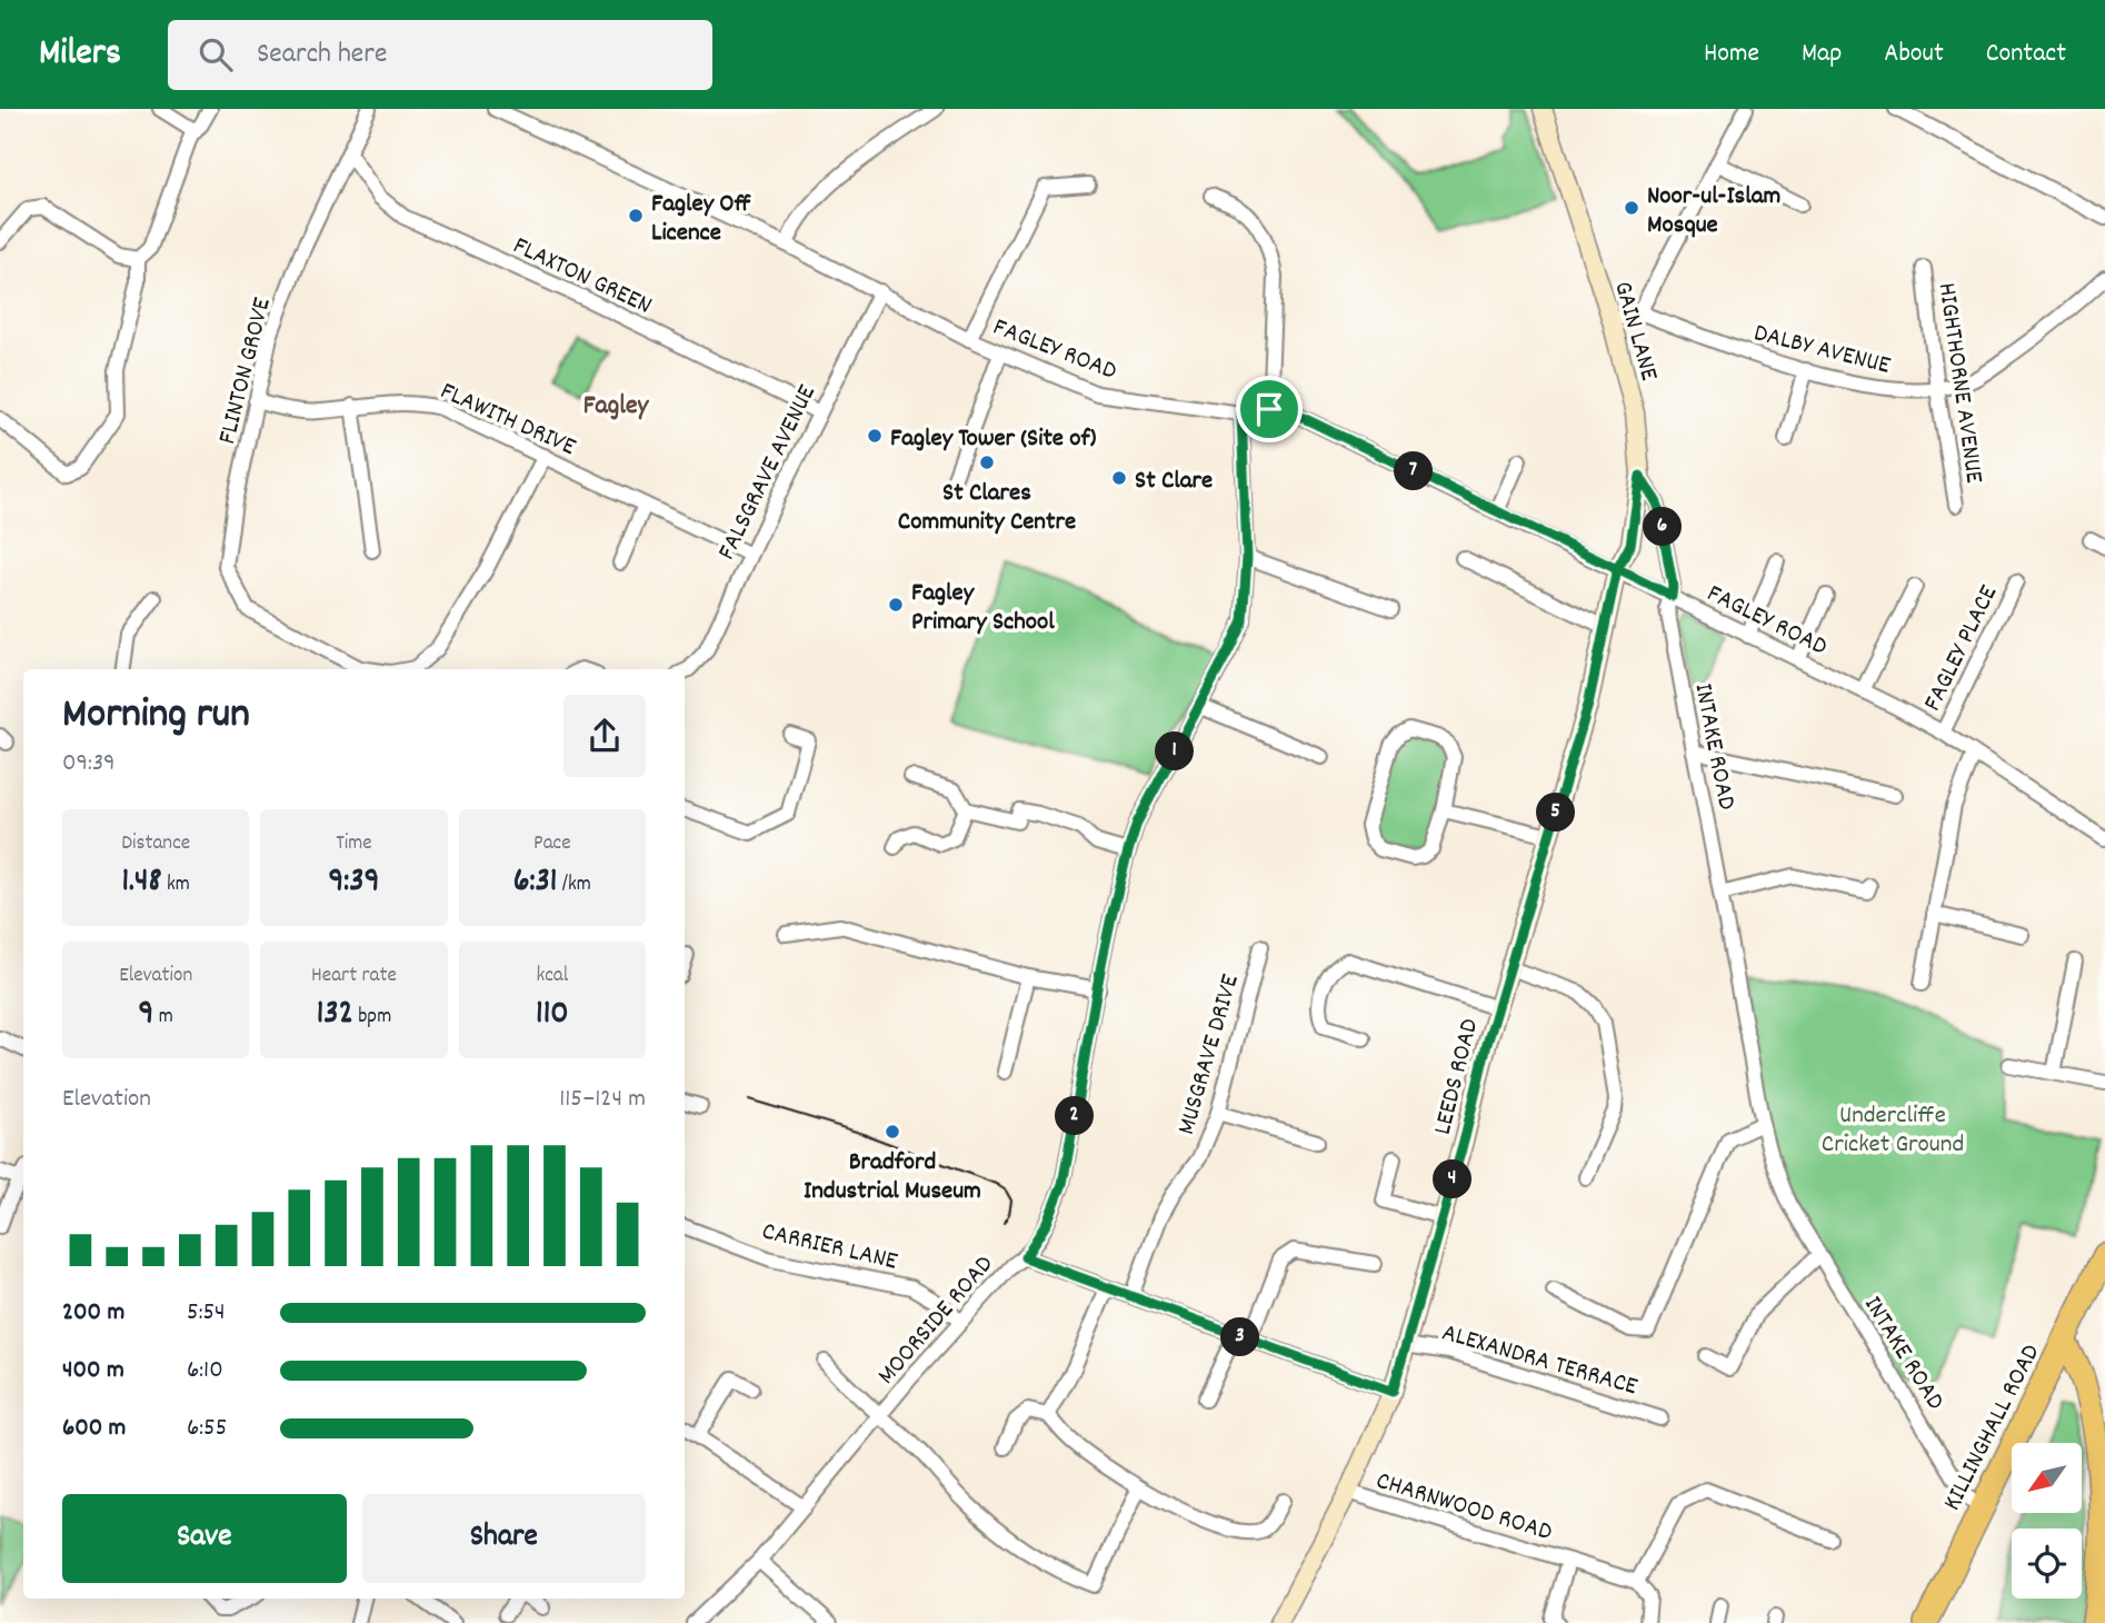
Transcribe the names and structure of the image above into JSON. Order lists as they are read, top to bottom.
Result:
{
  "streets": {
    "highway": ["KILLINGHALL ROAD"],
    "street": [
      "FLAXTON GREEN",
      "GAIN LANE",
      "FAGLEY ROAD",
      "DALBY AVENUE",
      "FLINTON GROVE",
      "HIGHTHORNE AVENUE",
      "FLAWITH DRIVE",
      "FALSGRAVE AVENUE",
      "FAGLEY PLACE",
      "INTAKE ROAD",
      "MUSGRAVE DRIVE",
      "LEEDS ROAD",
      "CARRIER LANE",
      "MOORSIDE ROAD",
      "ALEXANDRA TERRACE",
      "CHARNWOOD ROAD"
    ]
  },
  "crossings": [
    ["FLAXTON GREEN", "FLINTON GROVE"],
    ["FLAXTON GREEN", "FALSGRAVE AVENUE"],
    ["GAIN LANE", "FAGLEY ROAD"],
    ["GAIN LANE", "INTAKE ROAD"],
    ["GAIN LANE", "LEEDS ROAD"],
    ["FAGLEY ROAD", "FALSGRAVE AVENUE"],
    ["FAGLEY ROAD", "FAGLEY PLACE"],
    ["FAGLEY ROAD", "INTAKE ROAD"],
    ["FAGLEY ROAD", "LEEDS ROAD"],
    ["FAGLEY ROAD", "MOORSIDE ROAD"],
    ["DALBY AVENUE", "HIGHTHORNE AVENUE"],
    ["FLINTON GROVE", "FLAWITH DRIVE"],
    ["FLAWITH DRIVE", "FALSGRAVE AVENUE"],
    ["INTAKE ROAD", "KILLINGHALL ROAD"],
    ["LEEDS ROAD", "ALEXANDRA TERRACE"],
    ["LEEDS ROAD", "CHARNWOOD ROAD"],
    ["CARRIER LANE", "MOORSIDE ROAD"]
  ],
  "districts": ["Fagley"],
  "parks": ["Undercliffe Cricket Ground"],
  "places": [
    "Noor-ul-Islam Mosque",
    "Fagley Off Licence",
    "Fagley Tower (Site of)",
    "St Clares Community Centre",
    "St Clare",
    "Fagley Primary School",
    "Bradford Industrial Museum"
  ],
  "north": "bottom left",
  "page": {
    "header": "Milers",
    "search": "Search here",
    "nav": [
      "Home",
      "Map",
      "About",
      "Contact"
    ],
    "pins": [
      "7",
      "6",
      "1",
      "5",
      "2",
      "4",
      "3"
    ],
    "heading": ["Morning run", "09:39"],
    "stats": [
      ["Distance", "1.48 km"],
      ["Time", "9:39"],
      ["Pace", "6:31 /km"],
      ["Elevation", "9 m"],
      ["Heart rate", "132 bpm"],
      ["kcal", "110"]
    ],
    "chart": ["Elevation", "115–124 m"],
    "list": [
      {
        "name": "200 m",
        "note": "5:54"
      },
      {
        "name": "400 m",
        "note": "6:10"
      },
      {
        "name": "600 m",
        "note": "6:55"
      }
    ],
    "buttons": ["Save", "Share"]
  }
}
